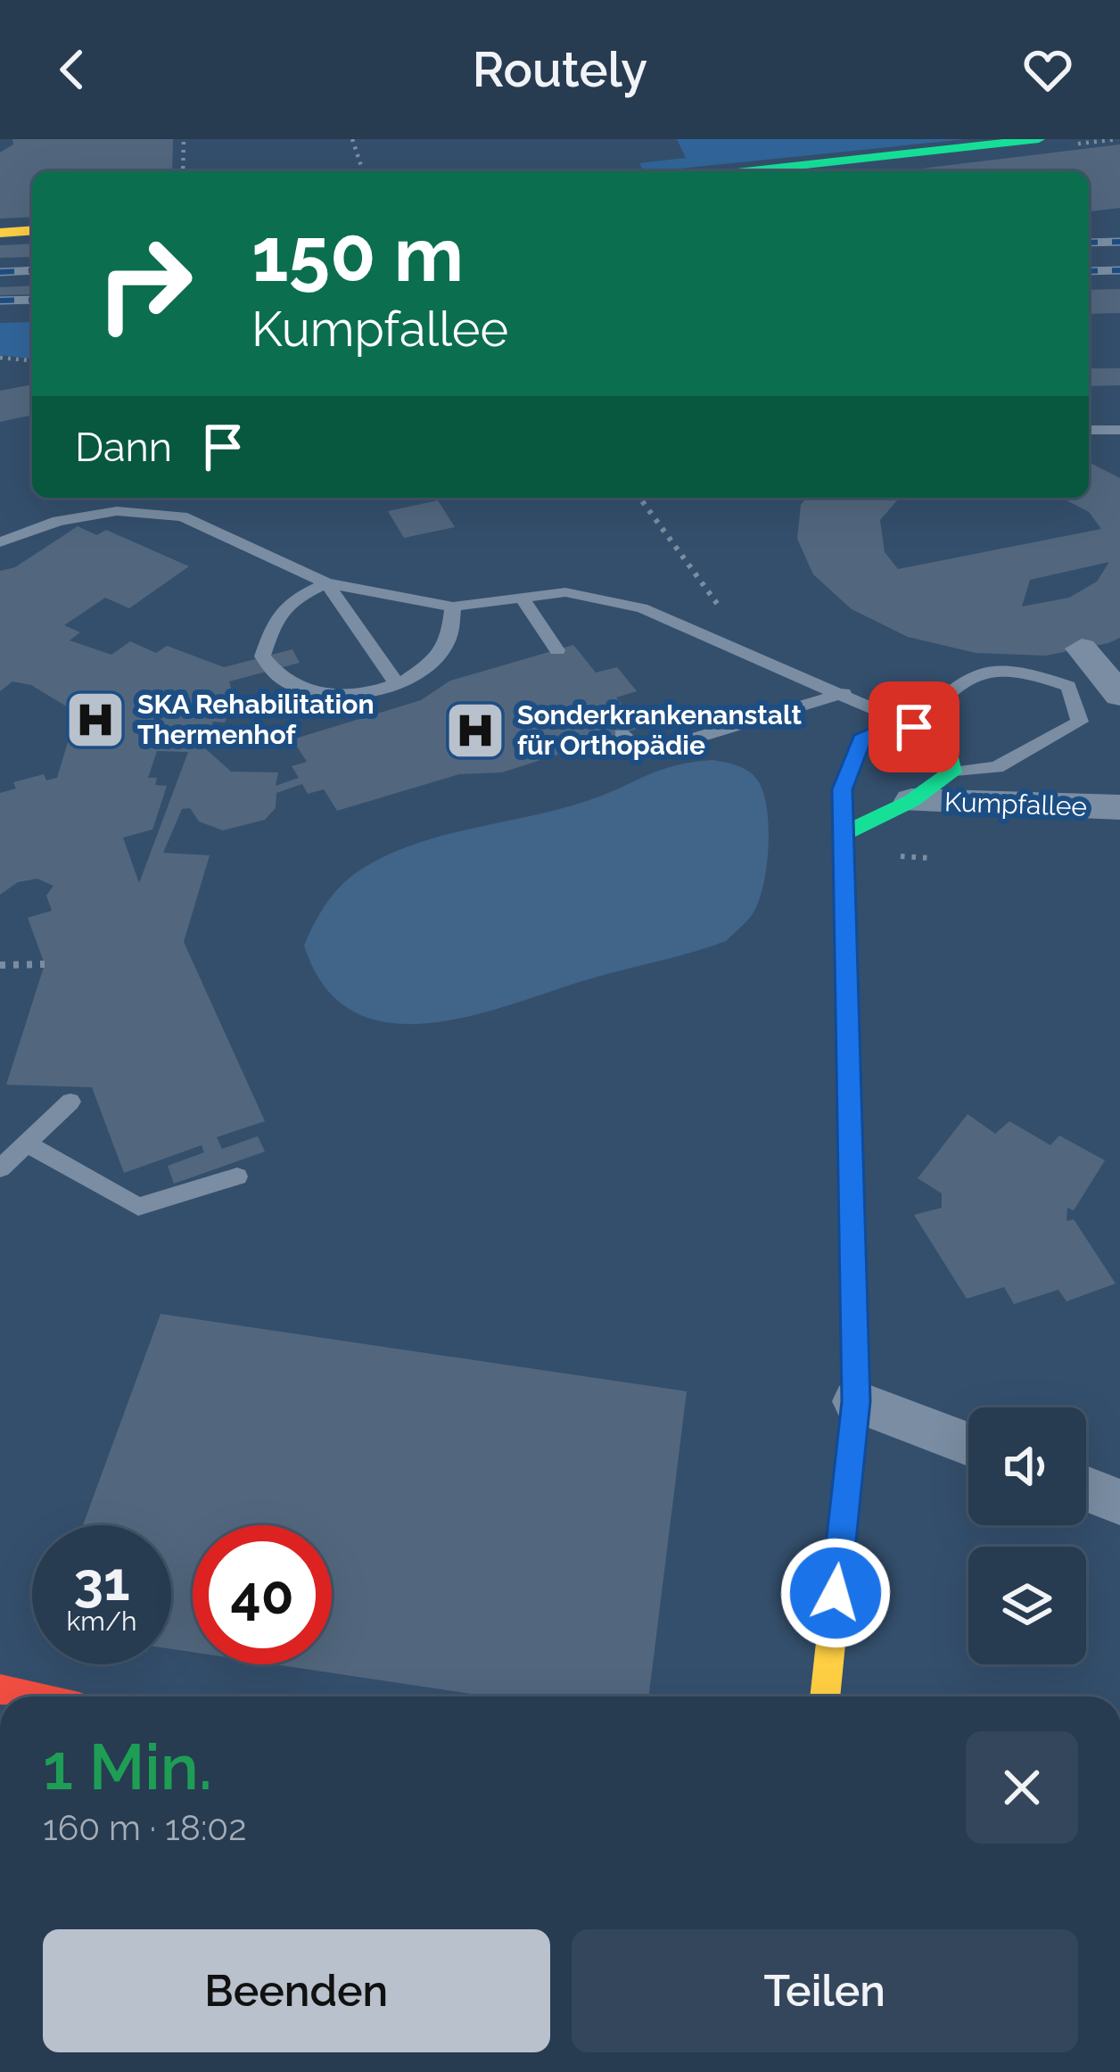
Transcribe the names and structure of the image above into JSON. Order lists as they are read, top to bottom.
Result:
{
  "streets": {
    "street": ["Kumpfallee"]
  },
  "places": {
    "hospital": ["SKA Rehabilitation Thermenhof", "Sonderkrankenanstalt für Orthopädie"]
  },
  "page": {
    "header": "Routely",
    "turn": ["150 m", "Kumpfallee"],
    "then": "Dann",
    "speed": "31 km/h",
    "limit": "40",
    "heading": ["1 Min.", "160 m · 18:02"],
    "buttons": ["Beenden", "Teilen"]
  }
}
